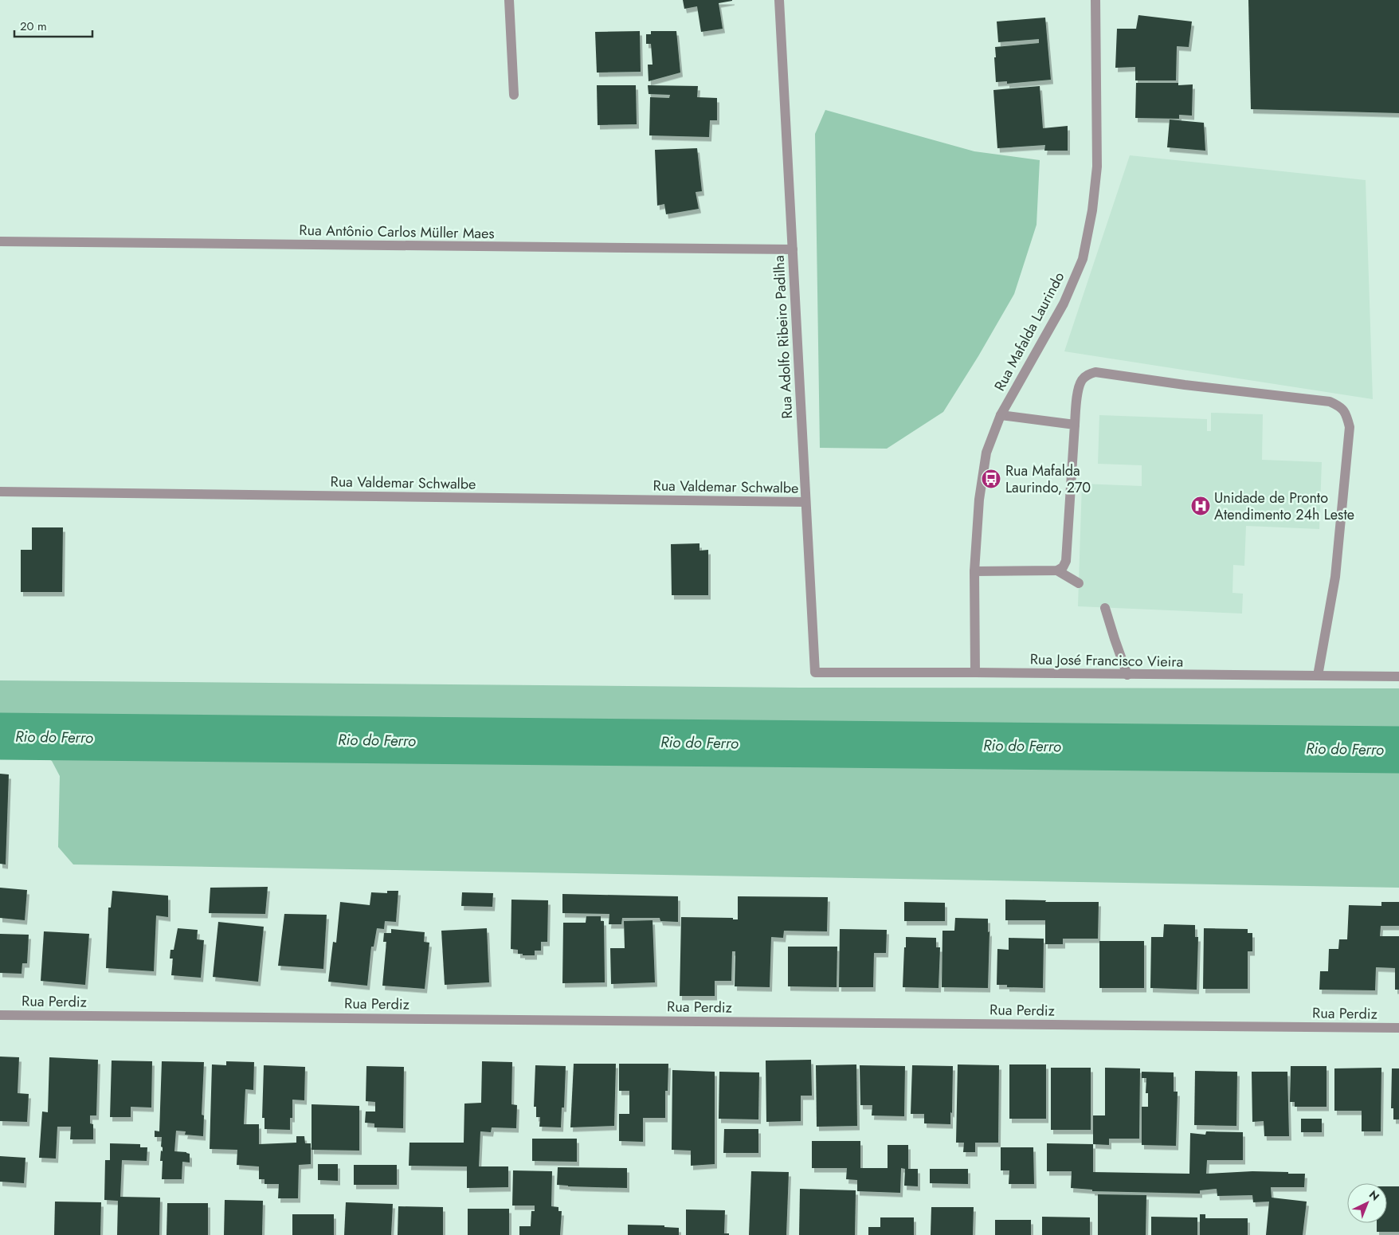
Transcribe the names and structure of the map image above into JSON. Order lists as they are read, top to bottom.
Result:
{
  "streets": {
    "street": [
      "Rua Antônio Carlos Müller Maes",
      "Rua Mafalda Laurindo",
      "Rua Adolfo Ribeiro Padilha",
      "Rua Valdemar Schwalbe",
      "Rua José Francisco Vieira",
      "Rua Perdiz"
    ]
  },
  "crossings": [
    ["Rua Antônio Carlos Müller Maes", "Rua Adolfo Ribeiro Padilha"],
    ["Rua Mafalda Laurindo", "Rua José Francisco Vieira"],
    ["Rua Adolfo Ribeiro Padilha", "Rua Valdemar Schwalbe"],
    ["Rua Adolfo Ribeiro Padilha", "Rua José Francisco Vieira"]
  ],
  "water": ["Rio do Ferro"],
  "places": {
    "bus stop": ["Rua Mafalda Laurindo, 270"],
    "hospital": ["Unidade de Pronto Atendimento 24h Leste"]
  },
  "scale_bar": "20 m",
  "north": "top right"
}
